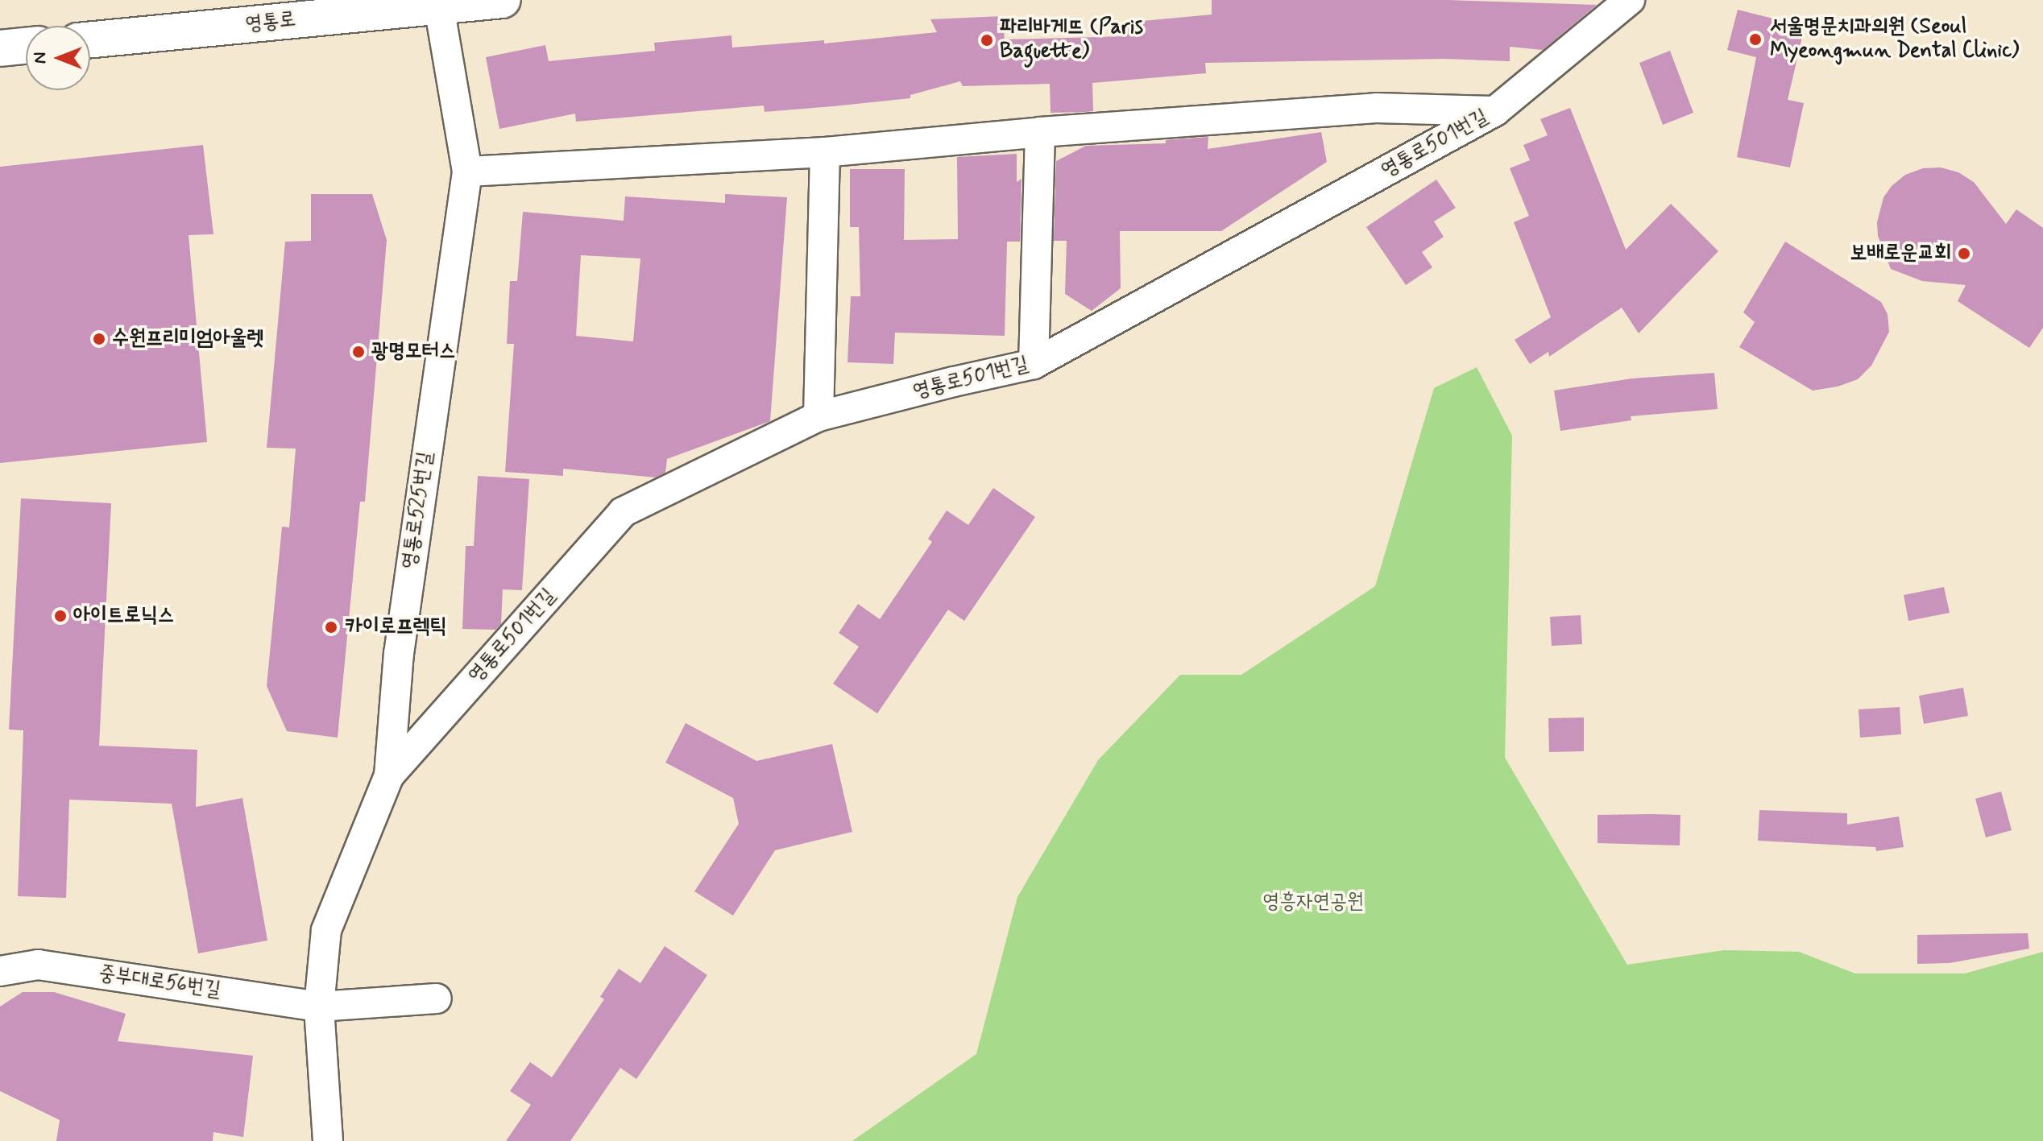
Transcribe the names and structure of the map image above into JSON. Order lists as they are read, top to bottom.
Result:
{
  "streets": {
    "street": [
      "영통로",
      "영통로501번길",
      "영통로525번길",
      "중부대로56번길"
    ]
  },
  "crossings": [
    ["영통로", "영통로525번길"],
    ["영통로501번길", "영통로525번길"],
    ["영통로525번길", "중부대로56번길"]
  ],
  "parks": ["영흥자연공원"],
  "places": [
    "서울명문치과의원 (Seoul Myeongmun Dental Clinic)",
    "파리바게뜨 (Paris Baguette)",
    "보배로운교회",
    "수원프리미엄아울렛",
    "광명모터스",
    "아이트로닉스",
    "카이로프렉틱"
  ],
  "north": "left"
}
